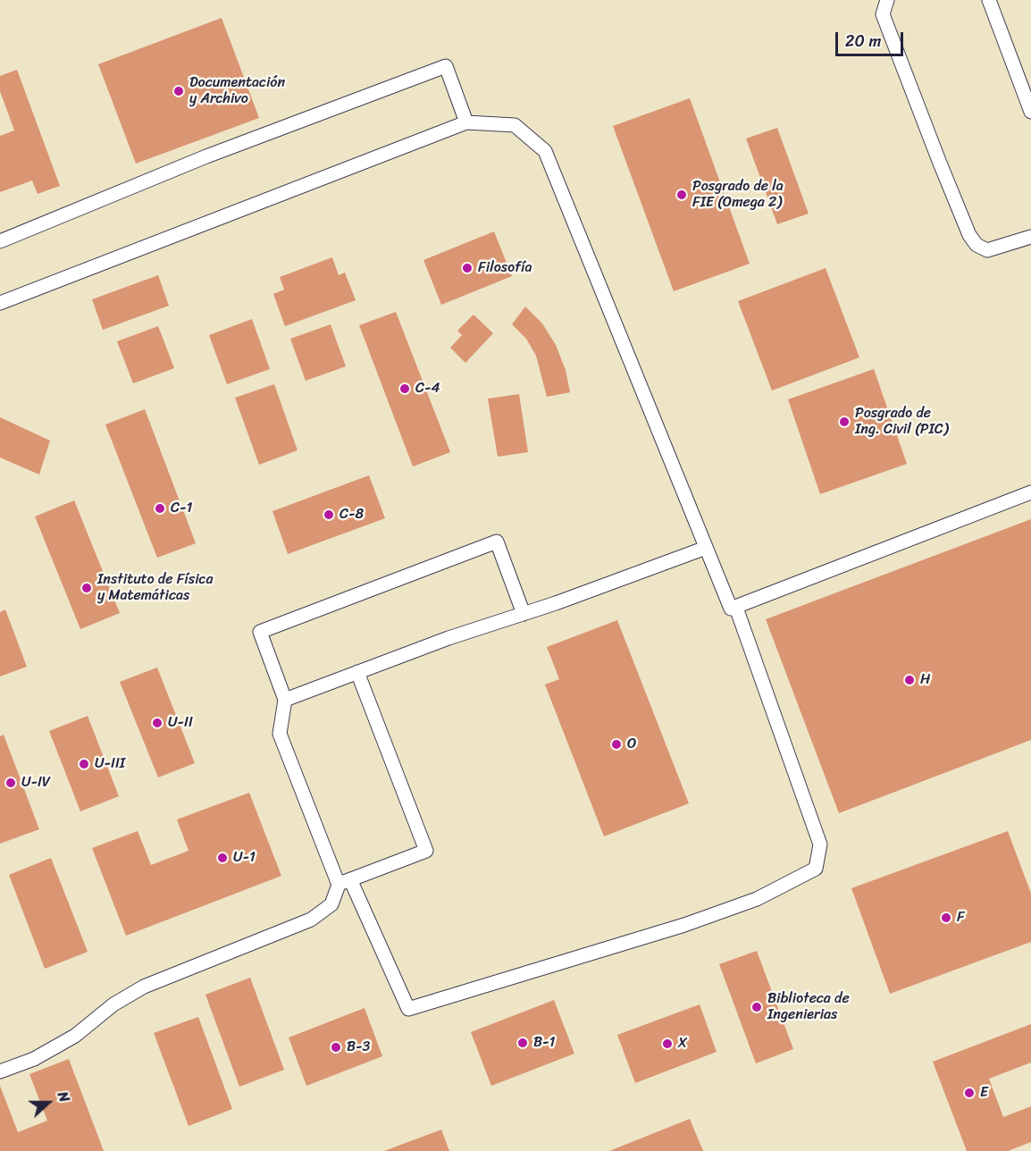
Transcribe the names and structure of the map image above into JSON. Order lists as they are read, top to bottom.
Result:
{
  "places": [
    "Documentación y Archivo",
    "Posgrado de la FIE (Omega 2)",
    "Filosofía",
    "C-4",
    "Posgrado de Ing. Civil (PIC)",
    "C-1",
    "C-8",
    "Instituto de Física y Matemáticas",
    "H",
    "U-II",
    "O",
    "U-III",
    "U-IV",
    "U-1",
    "F",
    "Biblioteca de Ingenierias",
    "B-1",
    "X",
    "B-3",
    "E"
  ],
  "scale_bar": "20 m",
  "north": "right"
}
